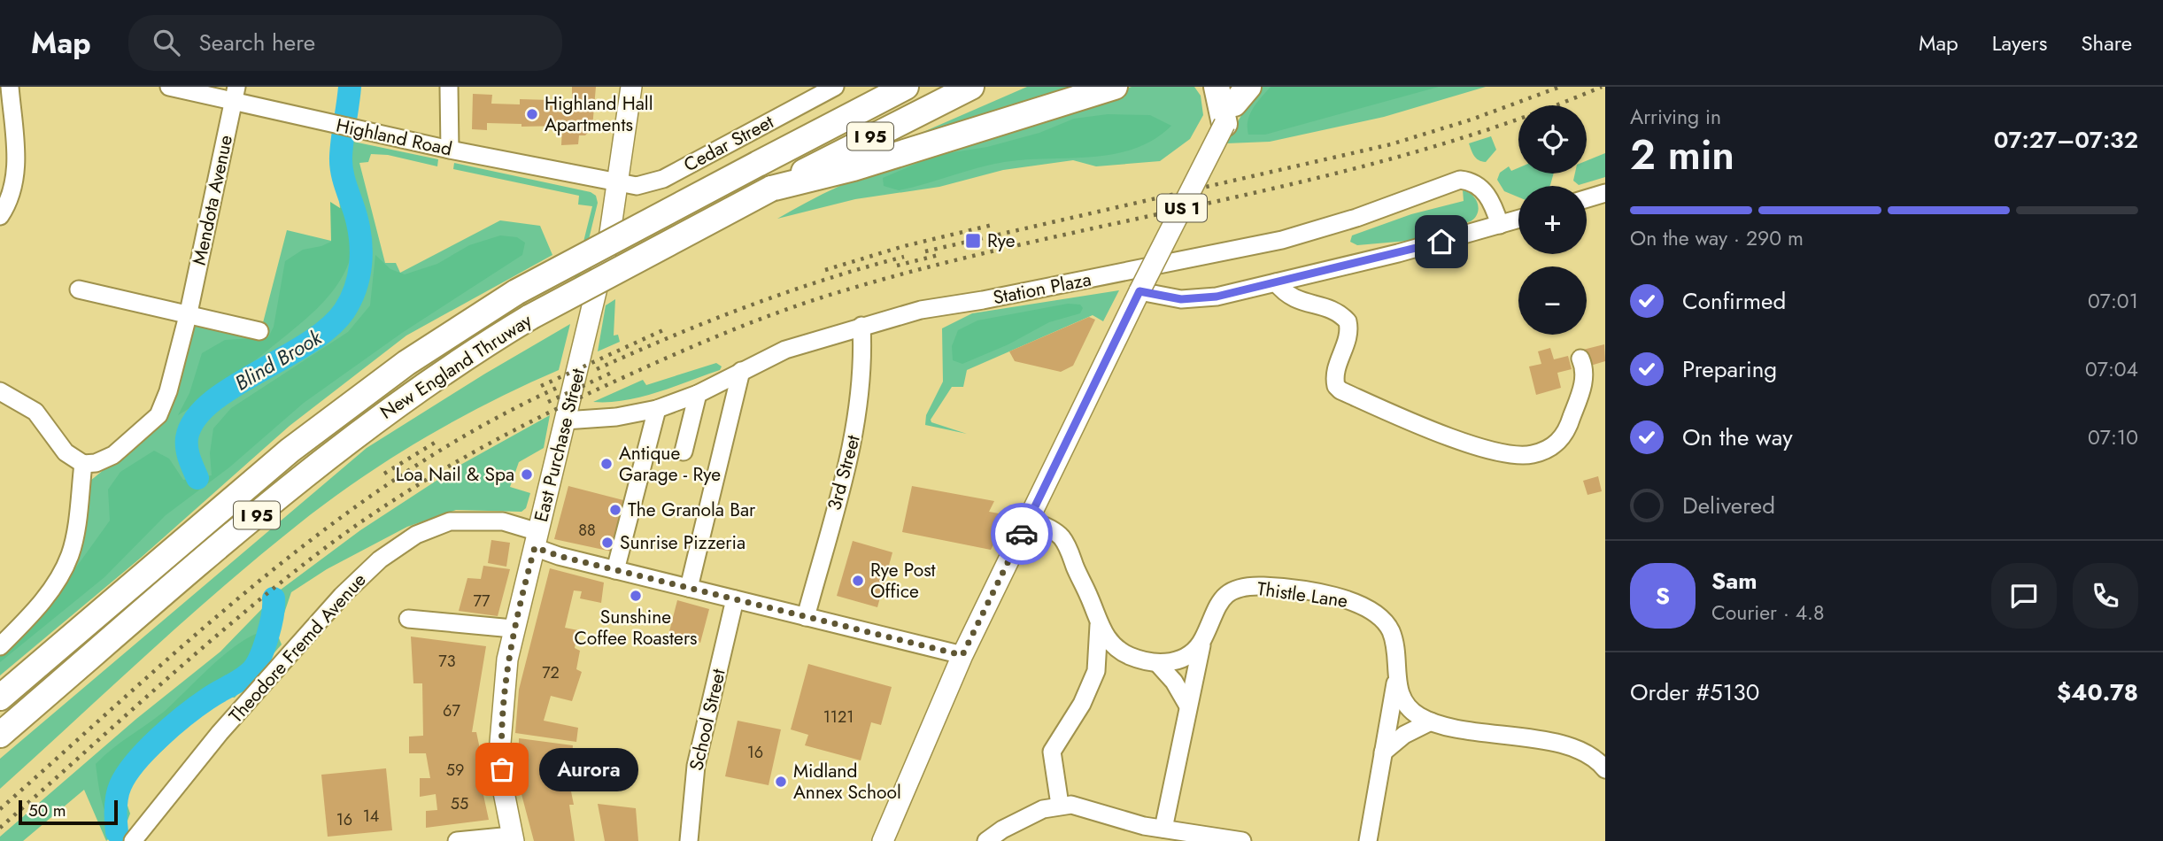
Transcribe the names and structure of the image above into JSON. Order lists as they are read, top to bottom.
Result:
{
  "streets": {
    "highway": ["I 95", "New England Thruway"],
    "main road": ["US 1", "East Purchase Street"],
    "street": [
      "Highland Road",
      "Cedar Street",
      "Mendota Avenue",
      "Station Plaza",
      "3rd Street",
      "Thistle Lane",
      "Theodore Fremd Avenue",
      "School Street"
    ]
  },
  "crossings": [
    ["Highland Road", "Cedar Street"],
    ["Highland Road", "Mendota Avenue"],
    ["Highland Road", "East Purchase Street"],
    ["Cedar Street", "East Purchase Street"],
    ["US 1", "Theodore Fremd Avenue"],
    ["Station Plaza", "East Purchase Street"],
    ["Station Plaza", "3rd Street"],
    ["East Purchase Street", "Theodore Fremd Avenue"],
    ["3rd Street", "Theodore Fremd Avenue"],
    ["Theodore Fremd Avenue", "School Street"]
  ],
  "water": ["Blind Brook"],
  "places": {
    "other": [
      "Highland Hall Apartments",
      "Antique Garage - Rye",
      "Loa Nail & Spa",
      "The Granola Bar",
      "Sunrise Pizzeria",
      "Rye Post Office",
      "Sunshine Coffee Roasters",
      "Aurora",
      "Midland Annex School"
    ],
    "transit": ["Rye"]
  },
  "house_numbers": [
    "88",
    "77",
    "73",
    "72",
    "67",
    "1121",
    "16",
    "59",
    "55",
    "14",
    "16"
  ],
  "scale_bar": "50 m",
  "page": {
    "header": "Map",
    "search": "Search here",
    "nav": ["Map", "Layers", "Share"],
    "heading": ["2 min", "Arriving in", "07:27–07:32"],
    "panel": [
      "Sam",
      "Courier · 4.8",
      "Order #5130",
      "$40.78"
    ],
    "map_buttons": ["+", "−"],
    "bar": "On the way · 290 m",
    "list": [
      ["Confirmed", "07:01"],
      ["Preparing", "07:04"],
      ["On the way", "07:10"],
      "Delivered"
    ],
    "round": "S",
    "bubble": "Aurora",
    "scale": "50 m"
  }
}
